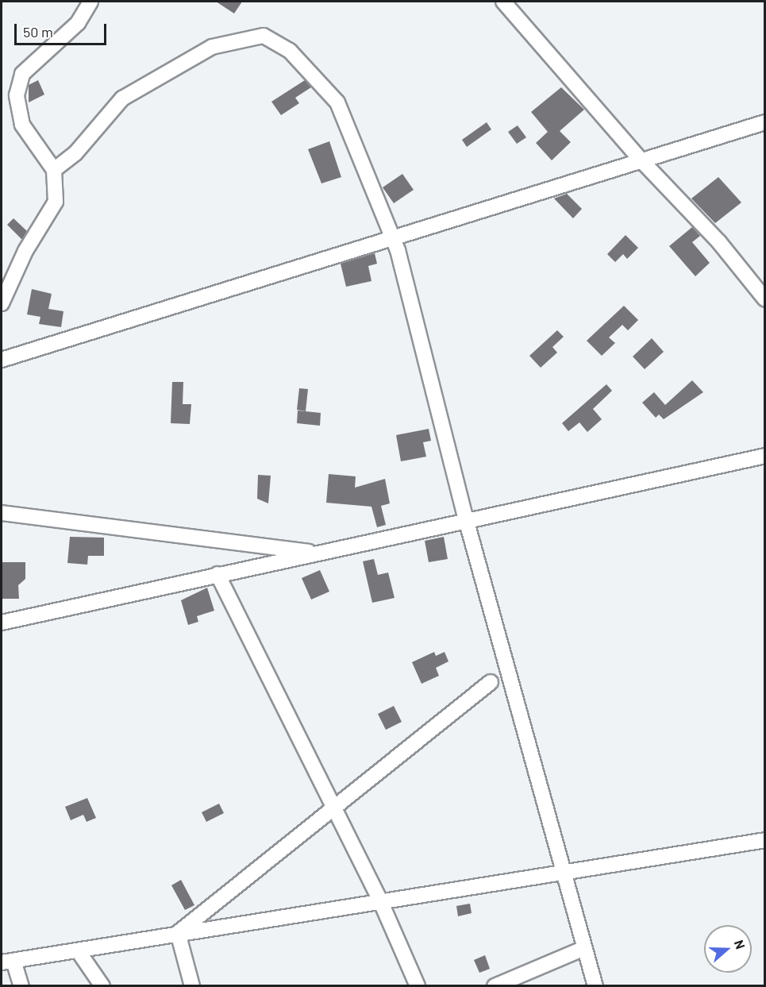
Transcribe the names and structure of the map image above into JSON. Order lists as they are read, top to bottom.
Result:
{
  "scale_bar": "50 m",
  "north": "right"
}
